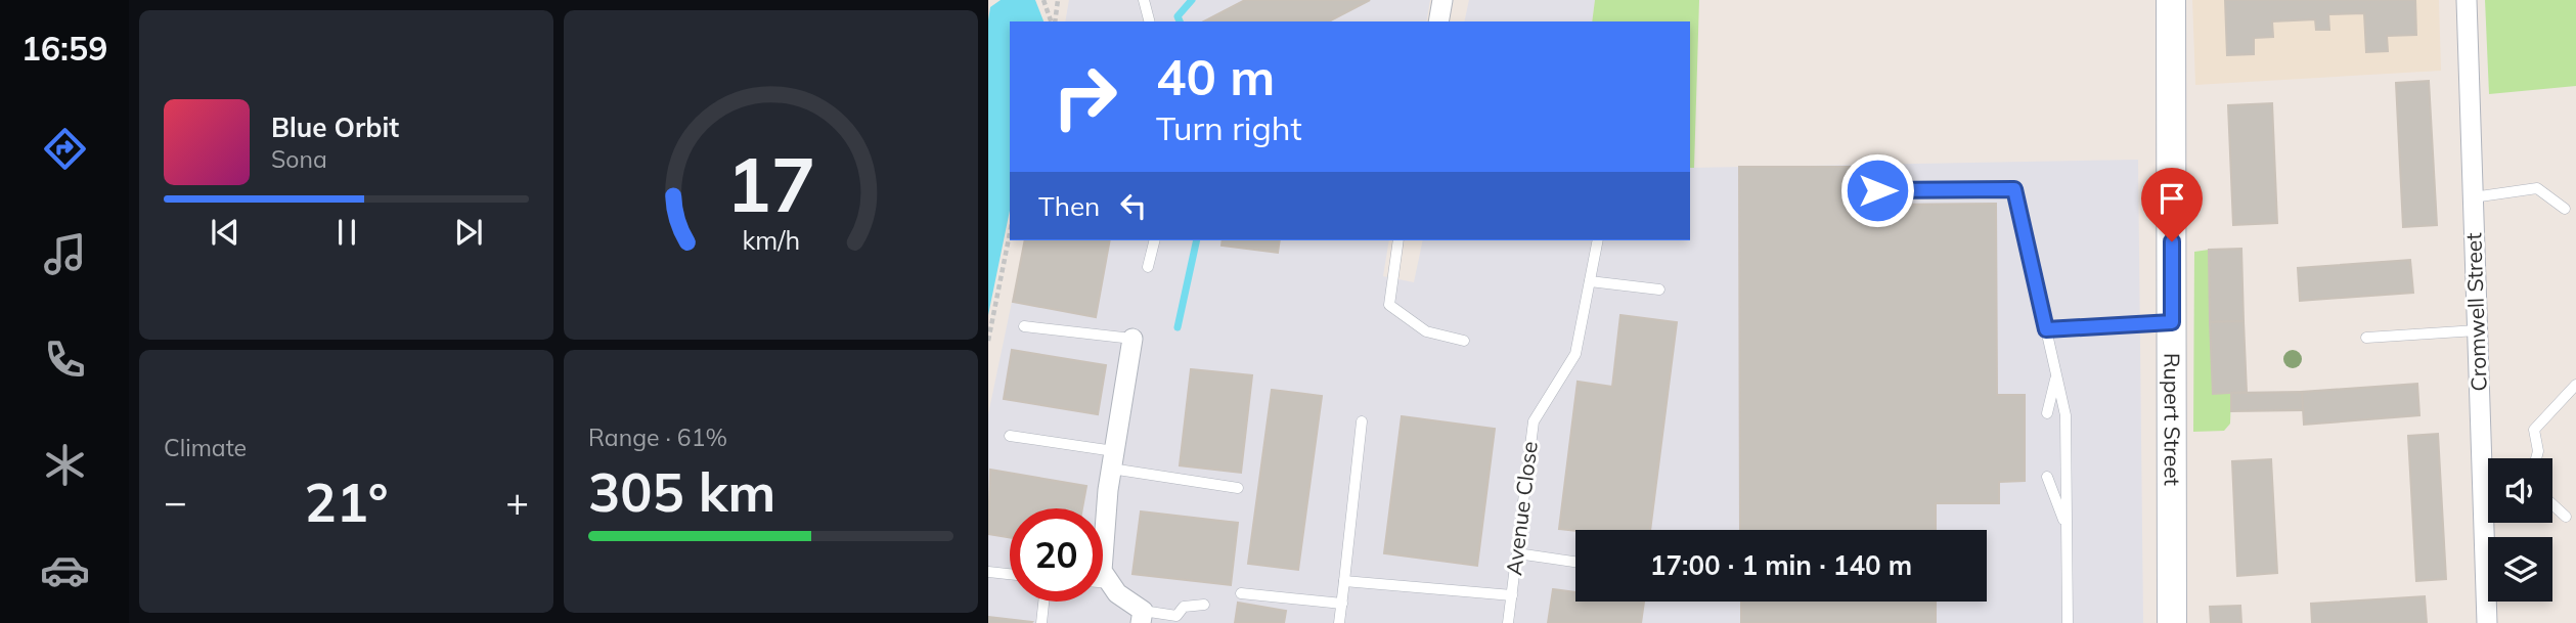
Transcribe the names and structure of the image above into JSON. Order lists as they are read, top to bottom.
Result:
{
  "streets": {
    "street": ["Cromwell Street", "Rupert Street"],
    "lane": ["Avenue Close"]
  },
  "page": {
    "tabs": "16:59",
    "turn": ["40 m", "Turn right"],
    "song": ["Blue Orbit", "Sona"],
    "then": "Then",
    "tile": [
      "Climate",
      ["Range · 61%", "305 km"]
    ],
    "heat": ["−", "21°", "+"],
    "limit": "20",
    "trip": "17:00 · 1 min · 140 m",
    "gauge": ["17", "km/h"]
  }
}
